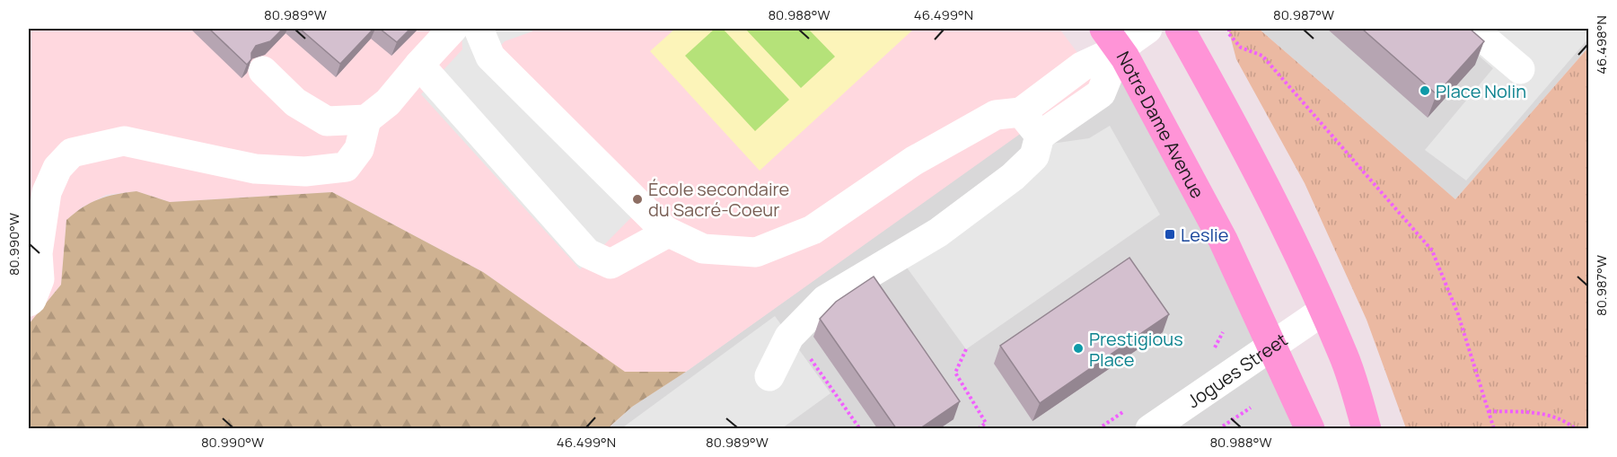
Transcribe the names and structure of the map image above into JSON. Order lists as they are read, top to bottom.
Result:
{
  "streets": {
    "main road": ["Notre Dame Avenue"],
    "street": ["Jogues Street"]
  },
  "crossings": [
    ["Notre Dame Avenue", "Jogues Street"]
  ],
  "places": {
    "other": ["Place Nolin", "École secondaire du Sacré-Coeur", "Prestigious Place"],
    "transit": ["Leslie"]
  },
  "coordinates": [
    "80.989°W",
    "80.988°W",
    "46.499°N",
    "80.987°W",
    "46.498°N",
    "80.990°W"
  ]
}
